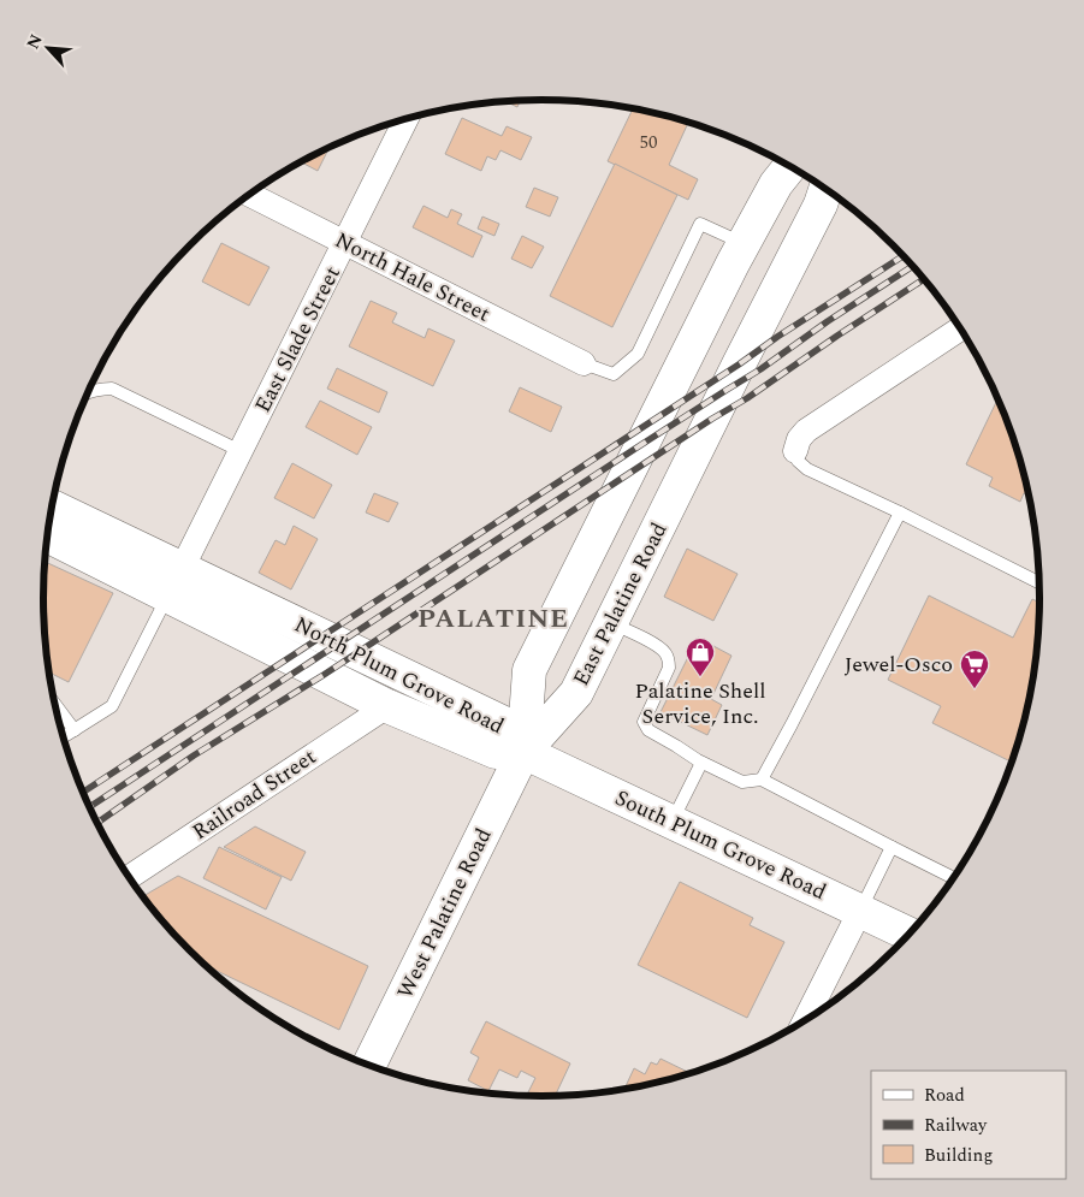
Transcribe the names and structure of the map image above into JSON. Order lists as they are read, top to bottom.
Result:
{
  "streets": {
    "main road": [
      "East Palatine Road",
      "North Plum Grove Road",
      "South Plum Grove Road",
      "West Palatine Road"
    ],
    "street": ["North Hale Street", "East Slade Street", "Railroad Street"]
  },
  "crossings": [
    ["North Hale Street", "East Slade Street"],
    ["East Slade Street", "North Plum Grove Road"],
    ["East Palatine Road", "North Plum Grove Road"],
    ["East Palatine Road", "South Plum Grove Road"],
    ["East Palatine Road", "West Palatine Road"],
    ["North Plum Grove Road", "Railroad Street"],
    ["North Plum Grove Road", "South Plum Grove Road"],
    ["North Plum Grove Road", "West Palatine Road"],
    ["South Plum Grove Road", "West Palatine Road"]
  ],
  "districts": ["PALATINE"],
  "places": {
    "shop": ["Palatine Shell Service, Inc."],
    "supermarket": ["Jewel-Osco"]
  },
  "house_numbers": ["50"],
  "legend": ["Road", "Railway", "Building"],
  "north": "top left"
}
